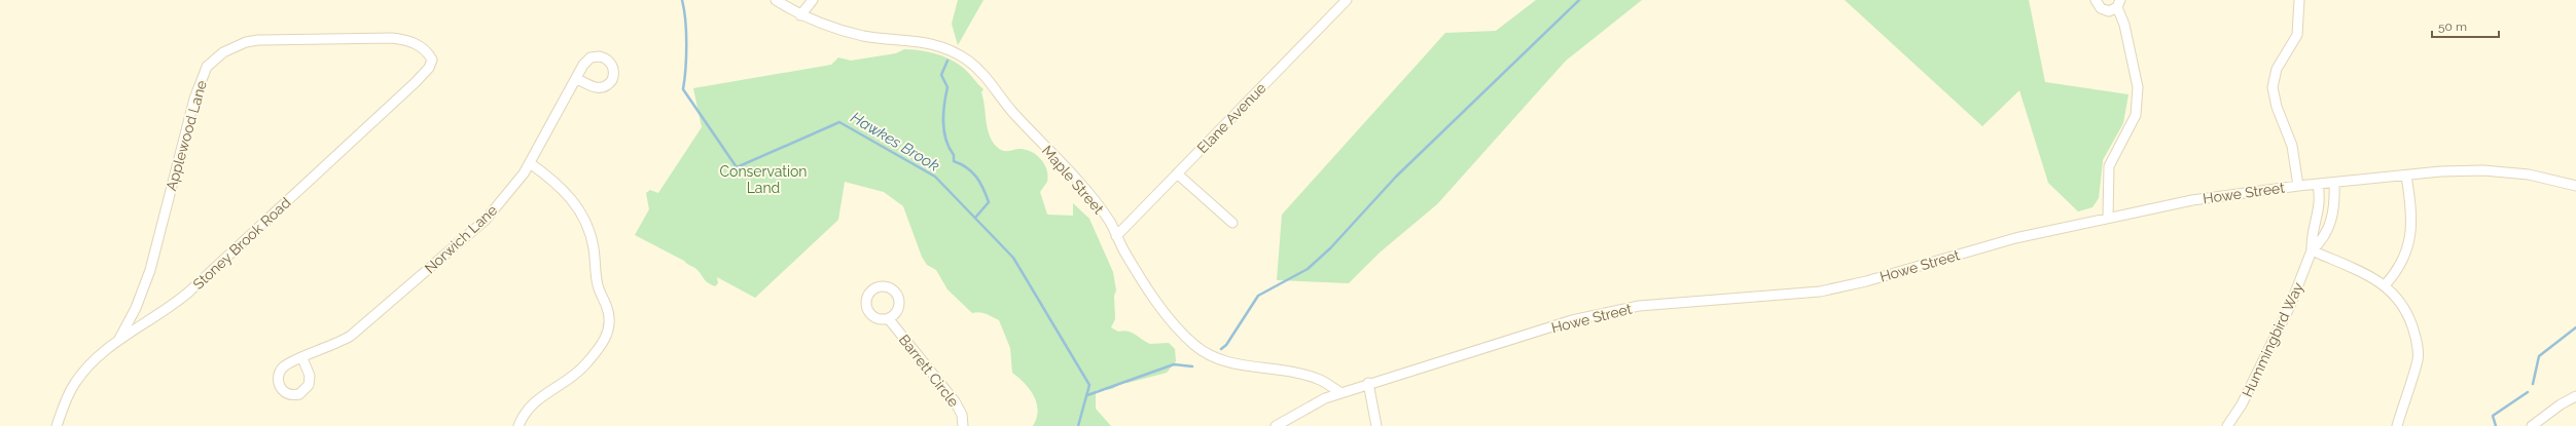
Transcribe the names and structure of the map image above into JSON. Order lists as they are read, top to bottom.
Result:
{
  "streets": {
    "street": [
      "Elane Avenue",
      "Applewood Lane",
      "Maple Street",
      "Howe Street",
      "Norwich Lane",
      "Stoney Brook Road",
      "Hummingbird Way",
      "Barrett Circle"
    ]
  },
  "crossings": [
    ["Elane Avenue", "Maple Street"],
    ["Applewood Lane", "Stoney Brook Road"],
    ["Maple Street", "Howe Street"],
    ["Howe Street", "Hummingbird Way"]
  ],
  "water": ["Hawkes Brook"],
  "parks": ["Conservation Land"],
  "scale_bar": "50 m"
}
